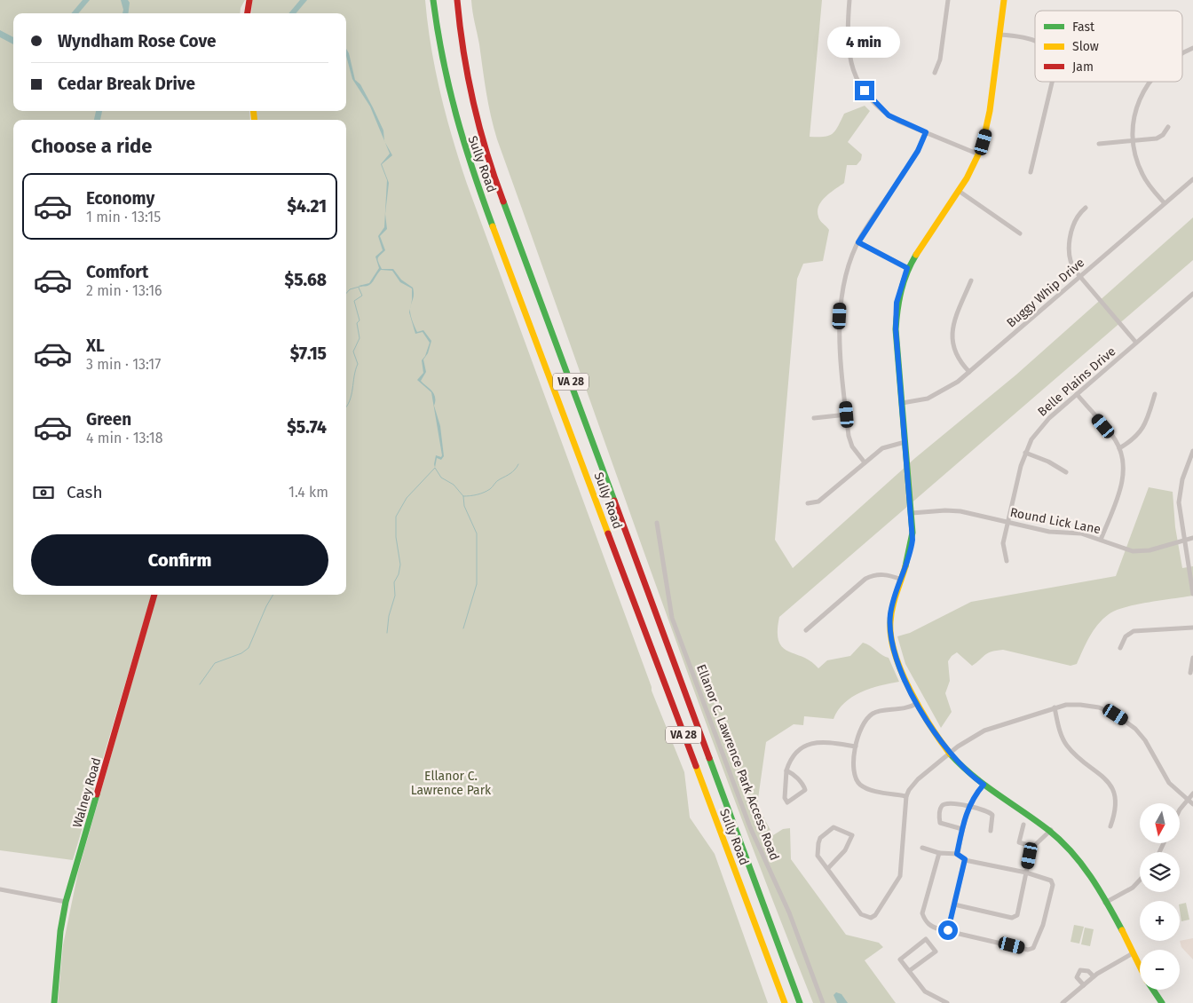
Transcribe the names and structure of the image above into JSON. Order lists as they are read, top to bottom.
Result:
{
  "streets": {
    "main road": ["Sully Road", "VA 28", "Walney Road"],
    "street": [
      "Buggy Whip Drive",
      "Belle Plains Drive",
      "Round Lick Lane",
      "Ellanor C. Lawrence Park Access Road"
    ]
  },
  "crossings": [
    ["Belle Plains Drive", "Round Lick Lane"]
  ],
  "parks": ["Ellanor C. Lawrence Park"],
  "legend": ["Fast", "Slow", "Jam"],
  "north": "bottom",
  "page": {
    "banner": ["Wyndham Rose Cove", "Cedar Break Drive"],
    "bubble": "4 min",
    "heading": "Choose a ride",
    "list": [
      {
        "name": "Economy",
        "note": "1 min · 13:15",
        "value": "$4.21"
      },
      {
        "name": "Comfort",
        "note": "2 min · 13:16",
        "value": "$5.68"
      },
      {
        "name": "XL",
        "note": "3 min · 13:17",
        "value": "$7.15"
      },
      {
        "name": "Green",
        "note": "4 min · 13:18",
        "value": "$5.74"
      }
    ],
    "pay": ["Cash", "1.4 km"],
    "buttons": "Confirm",
    "map_buttons": ["+", "−"]
  }
}
